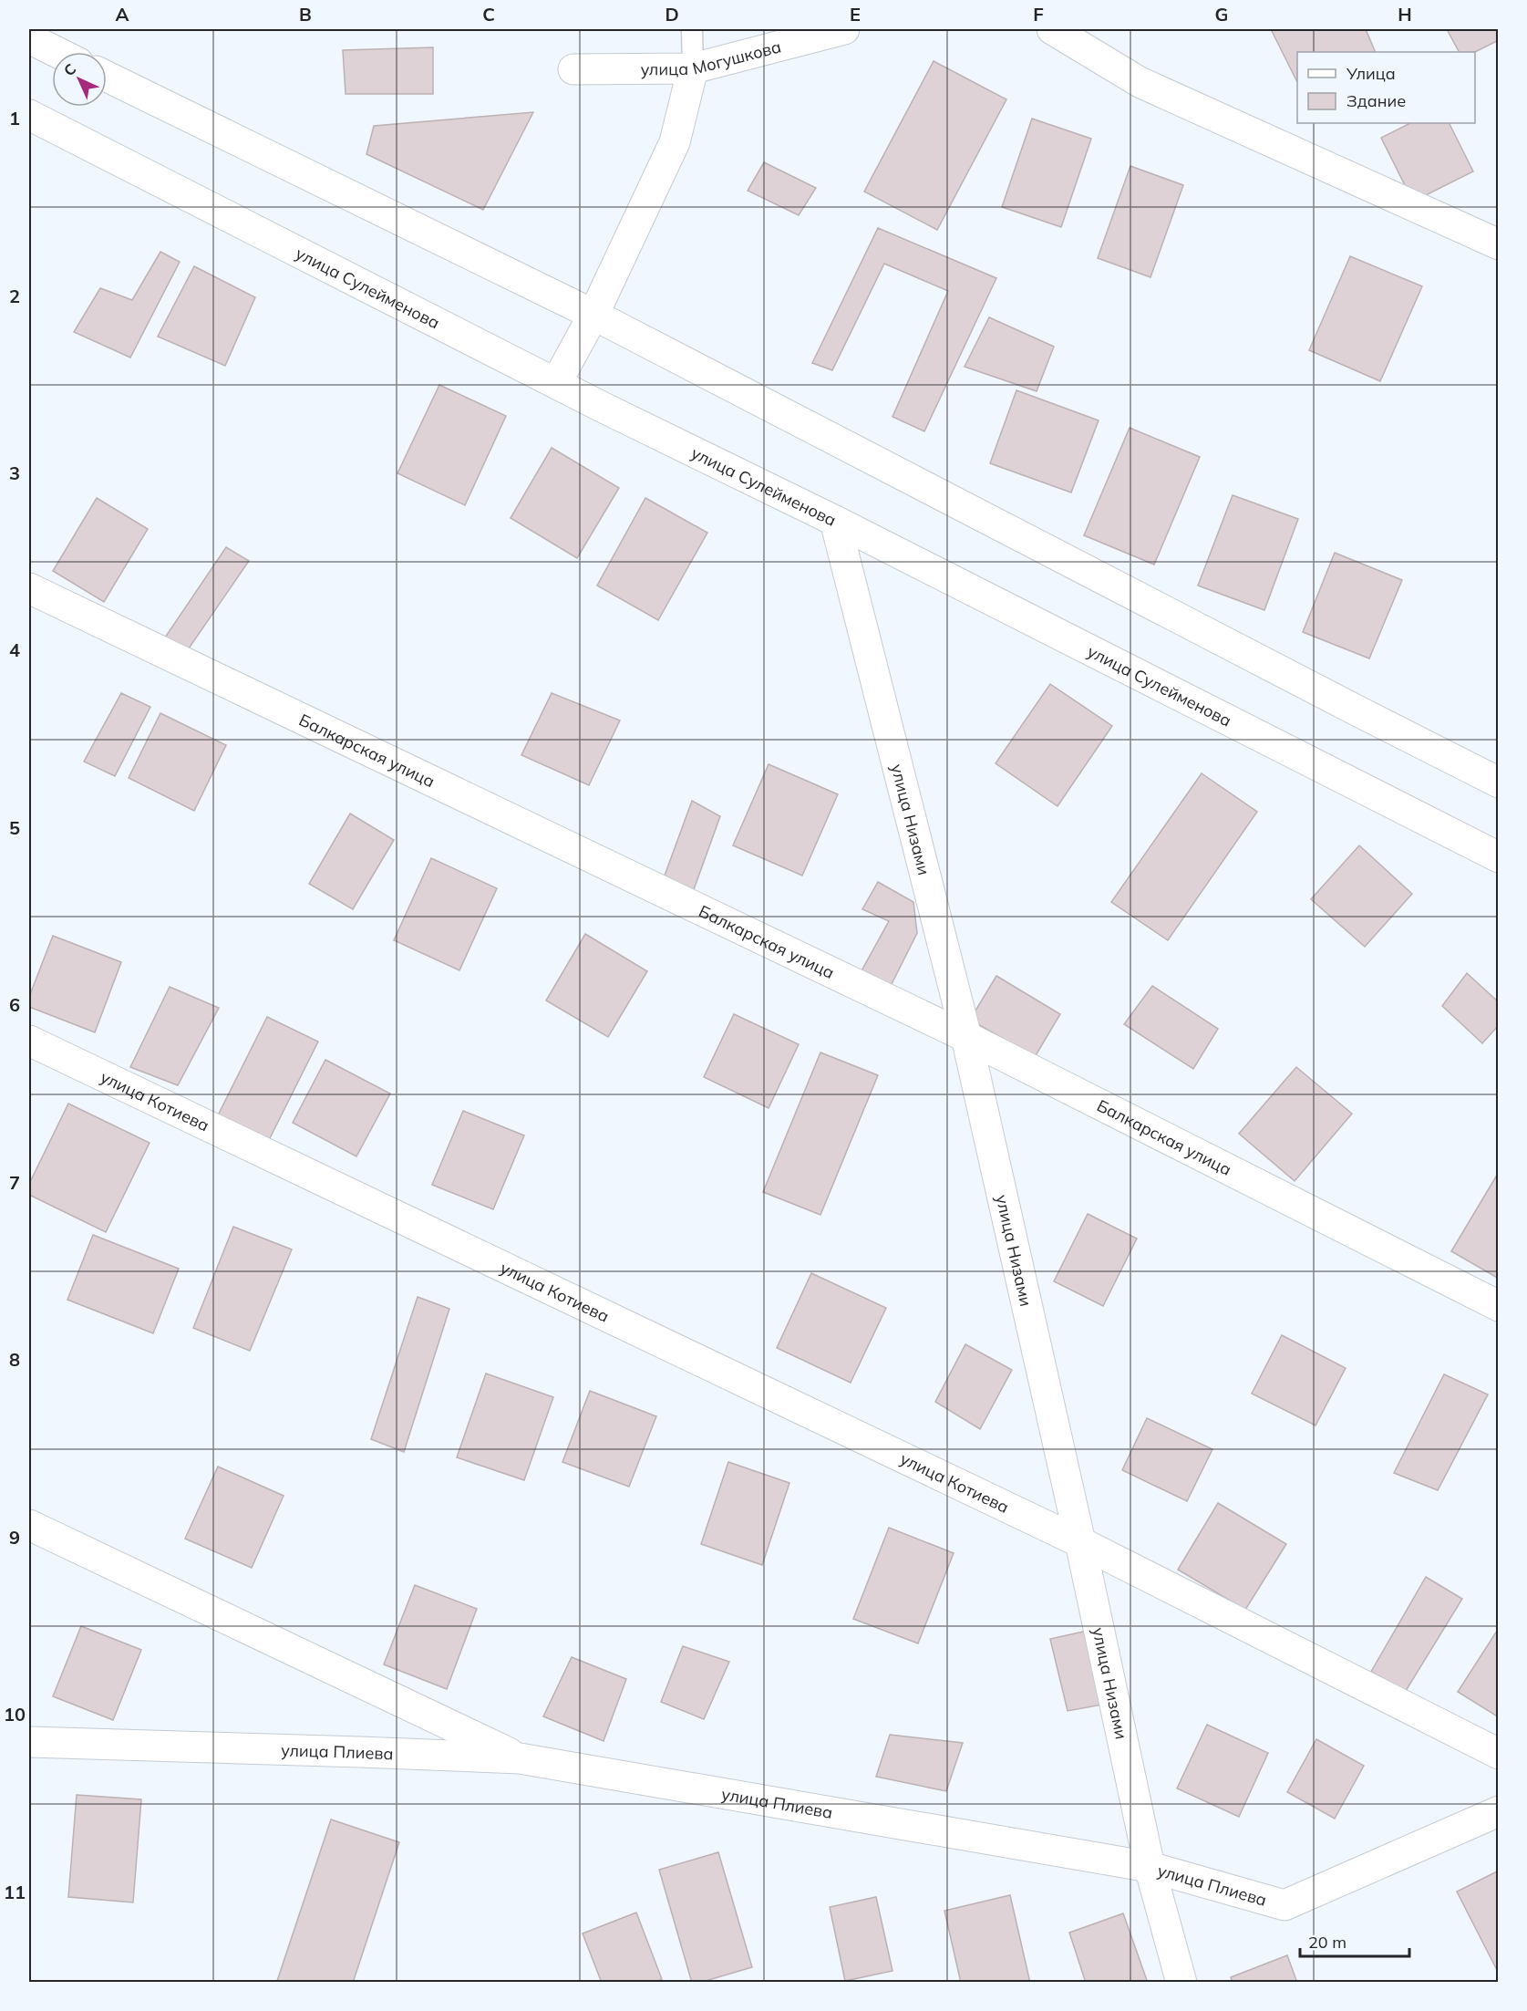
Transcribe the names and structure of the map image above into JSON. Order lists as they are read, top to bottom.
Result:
{
  "streets": {
    "street": [
      "улица Могушкова",
      "улица Сулейменова",
      "Балкарская улица",
      "улица Низами",
      "улица Котиева",
      "улица Плиева"
    ]
  },
  "crossings": [
    ["улица Сулейменова", "улица Низами"],
    ["Балкарская улица", "улица Низами"],
    ["улица Низами", "улица Котиева"],
    ["улица Низами", "улица Плиева"]
  ],
  "legend": ["Улица", "Здание"],
  "scale_bar": "20 m",
  "north": "top left",
  "grid": {
    "columns": [
      "A",
      "B",
      "C",
      "D",
      "E",
      "F",
      "G",
      "H"
    ],
    "rows": [
      "1",
      "2",
      "3",
      "4",
      "5",
      "6",
      "7",
      "8",
      "9",
      "10",
      "11"
    ]
  }
}
